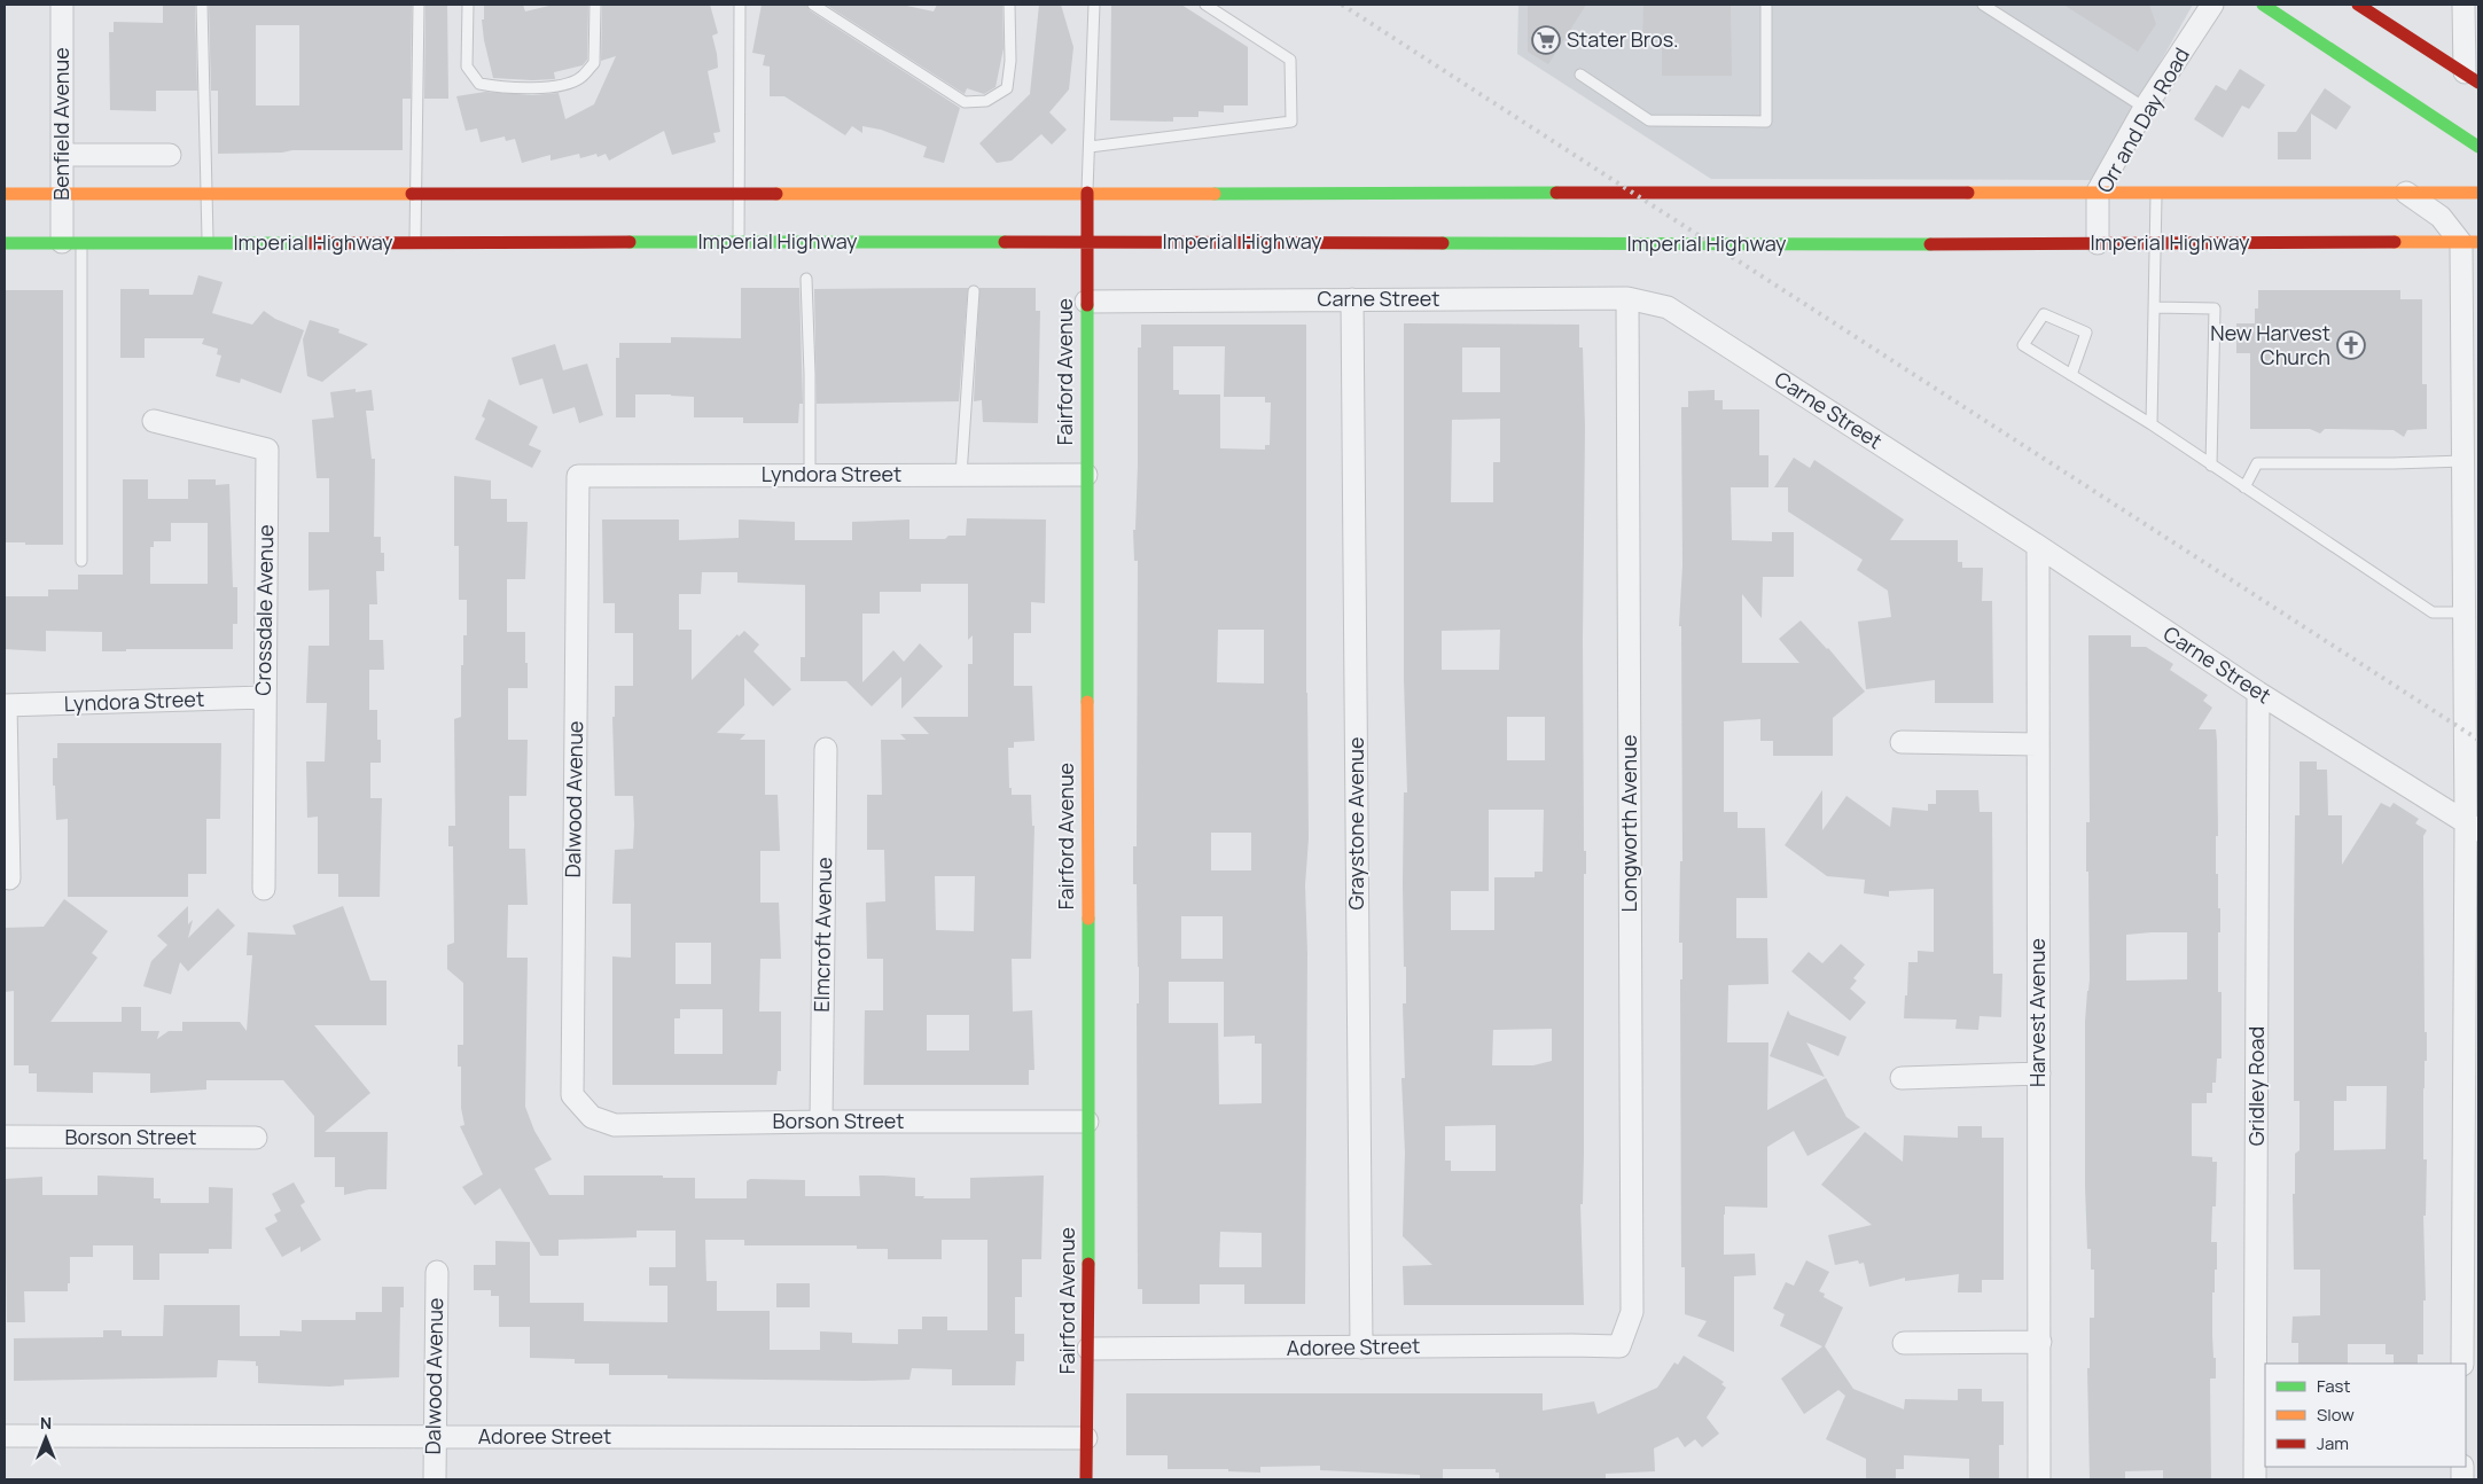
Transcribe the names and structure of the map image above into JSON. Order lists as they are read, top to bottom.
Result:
{
  "streets": {
    "main road": ["Imperial Highway", "Fairford Avenue"],
    "street": [
      "Orr and Day Road",
      "Benfield Avenue",
      "Carne Street",
      "Lyndora Street",
      "Crossdale Avenue",
      "Dalwood Avenue",
      "Graystone Avenue",
      "Longworth Avenue",
      "Elmcroft Avenue",
      "Harvest Avenue",
      "Gridley Road",
      "Borson Street",
      "Adoree Street"
    ]
  },
  "crossings": [
    ["Orr and Day Road", "Imperial Highway"],
    ["Benfield Avenue", "Imperial Highway"],
    ["Imperial Highway", "Fairford Avenue"],
    ["Carne Street", "Fairford Avenue"],
    ["Carne Street", "Graystone Avenue"],
    ["Carne Street", "Longworth Avenue"],
    ["Carne Street", "Harvest Avenue"],
    ["Carne Street", "Gridley Road"],
    ["Fairford Avenue", "Lyndora Street"],
    ["Fairford Avenue", "Borson Street"],
    ["Fairford Avenue", "Adoree Street"],
    ["Lyndora Street", "Crossdale Avenue"],
    ["Lyndora Street", "Dalwood Avenue"],
    ["Dalwood Avenue", "Borson Street"],
    ["Dalwood Avenue", "Adoree Street"],
    ["Graystone Avenue", "Adoree Street"],
    ["Longworth Avenue", "Adoree Street"],
    ["Elmcroft Avenue", "Borson Street"]
  ],
  "places": {
    "supermarket": ["Stater Bros."],
    "church": ["New Harvest Church"]
  },
  "legend": ["Fast", "Slow", "Jam"],
  "north": "top"
}
